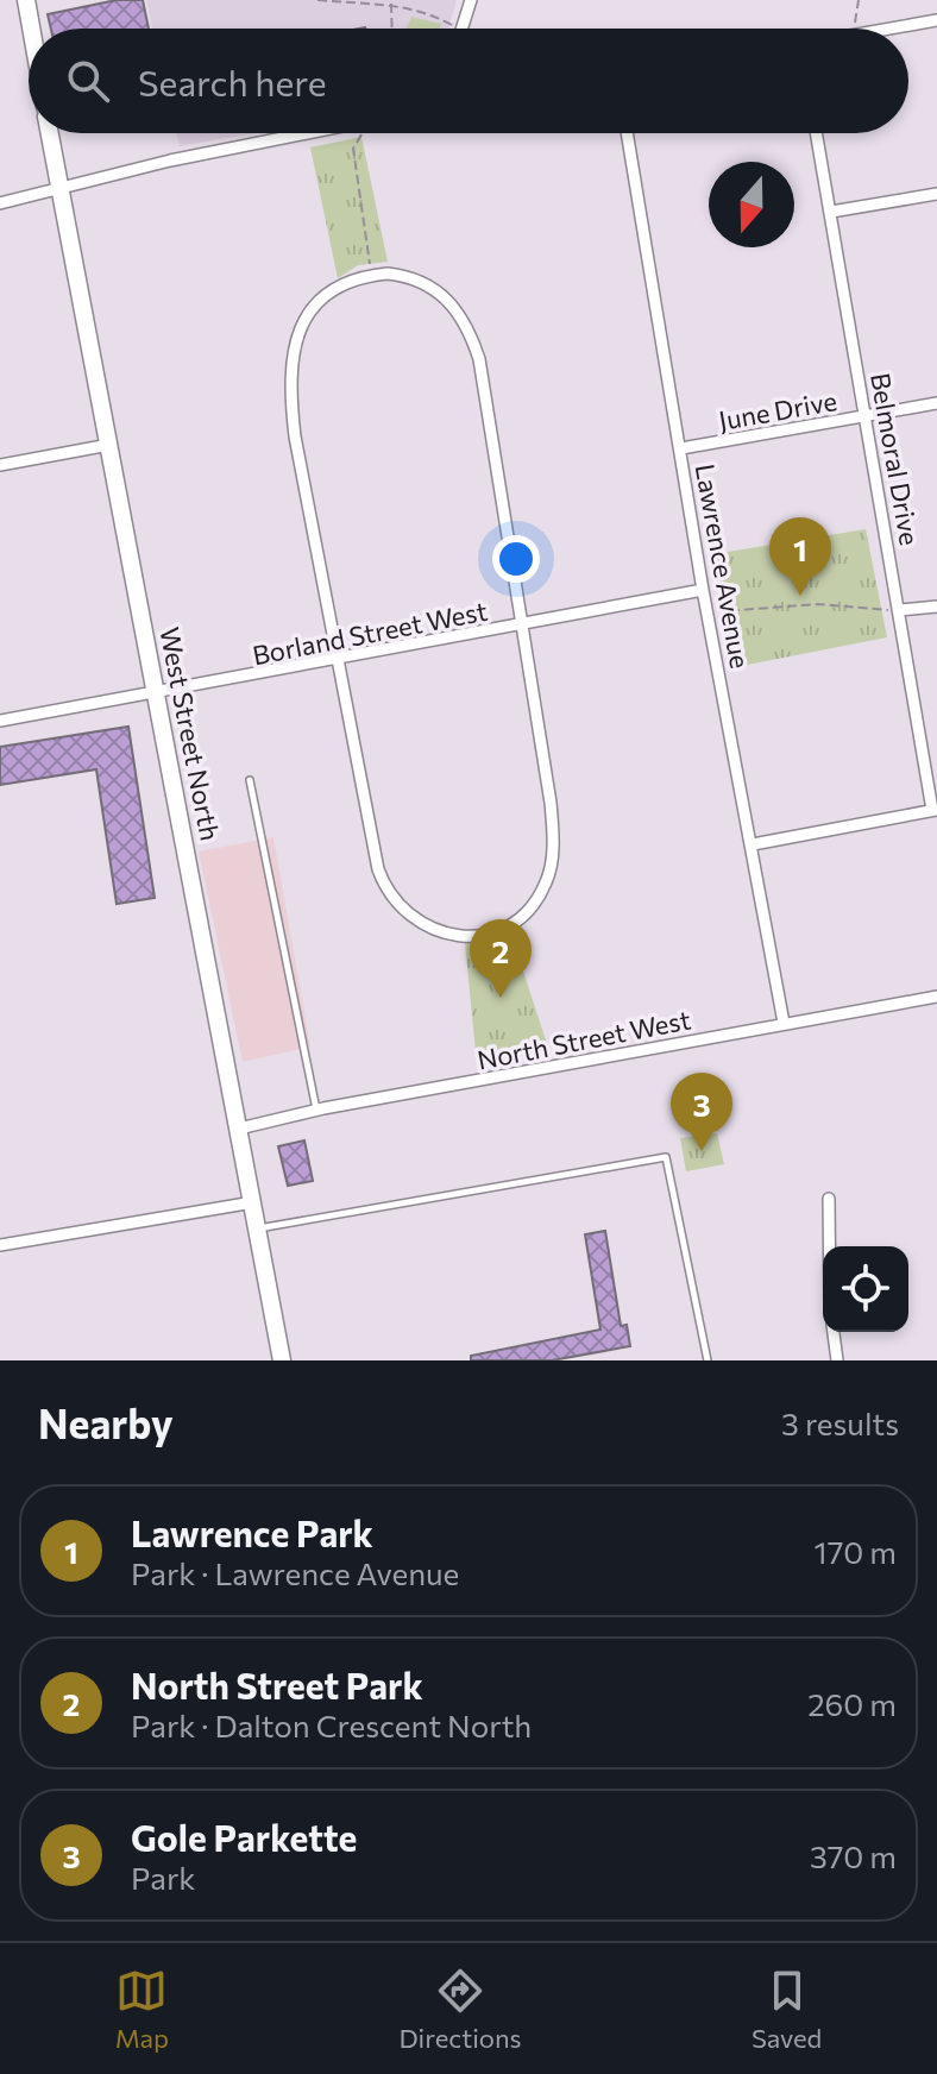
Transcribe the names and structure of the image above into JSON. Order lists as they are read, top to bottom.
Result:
{
  "streets": {
    "main road": ["West Street North"],
    "street": [
      "June Drive",
      "Belmoral Drive",
      "Lawrence Avenue",
      "Borland Street West",
      "North Street West"
    ]
  },
  "crossings": [
    ["June Drive", "Belmoral Drive"],
    ["June Drive", "Lawrence Avenue"],
    ["Lawrence Avenue", "Borland Street West"],
    ["Lawrence Avenue", "North Street West"],
    ["Borland Street West", "West Street North"],
    ["West Street North", "North Street West"]
  ],
  "north": "bottom",
  "page": {
    "search": "Search here",
    "pins": ["1", "2", "3"],
    "heading": ["Nearby", "3 results"],
    "list": [
      {
        "mark": "1",
        "name": "Lawrence Park",
        "note": "Park · Lawrence Avenue",
        "value": "170 m"
      },
      {
        "mark": "2",
        "name": "North Street Park",
        "note": "Park · Dalton Crescent North",
        "value": "260 m"
      },
      {
        "mark": "3",
        "name": "Gole Parkette",
        "note": "Park",
        "value": "370 m"
      }
    ],
    "nav": ["Map", "Directions", "Saved"]
  }
}
